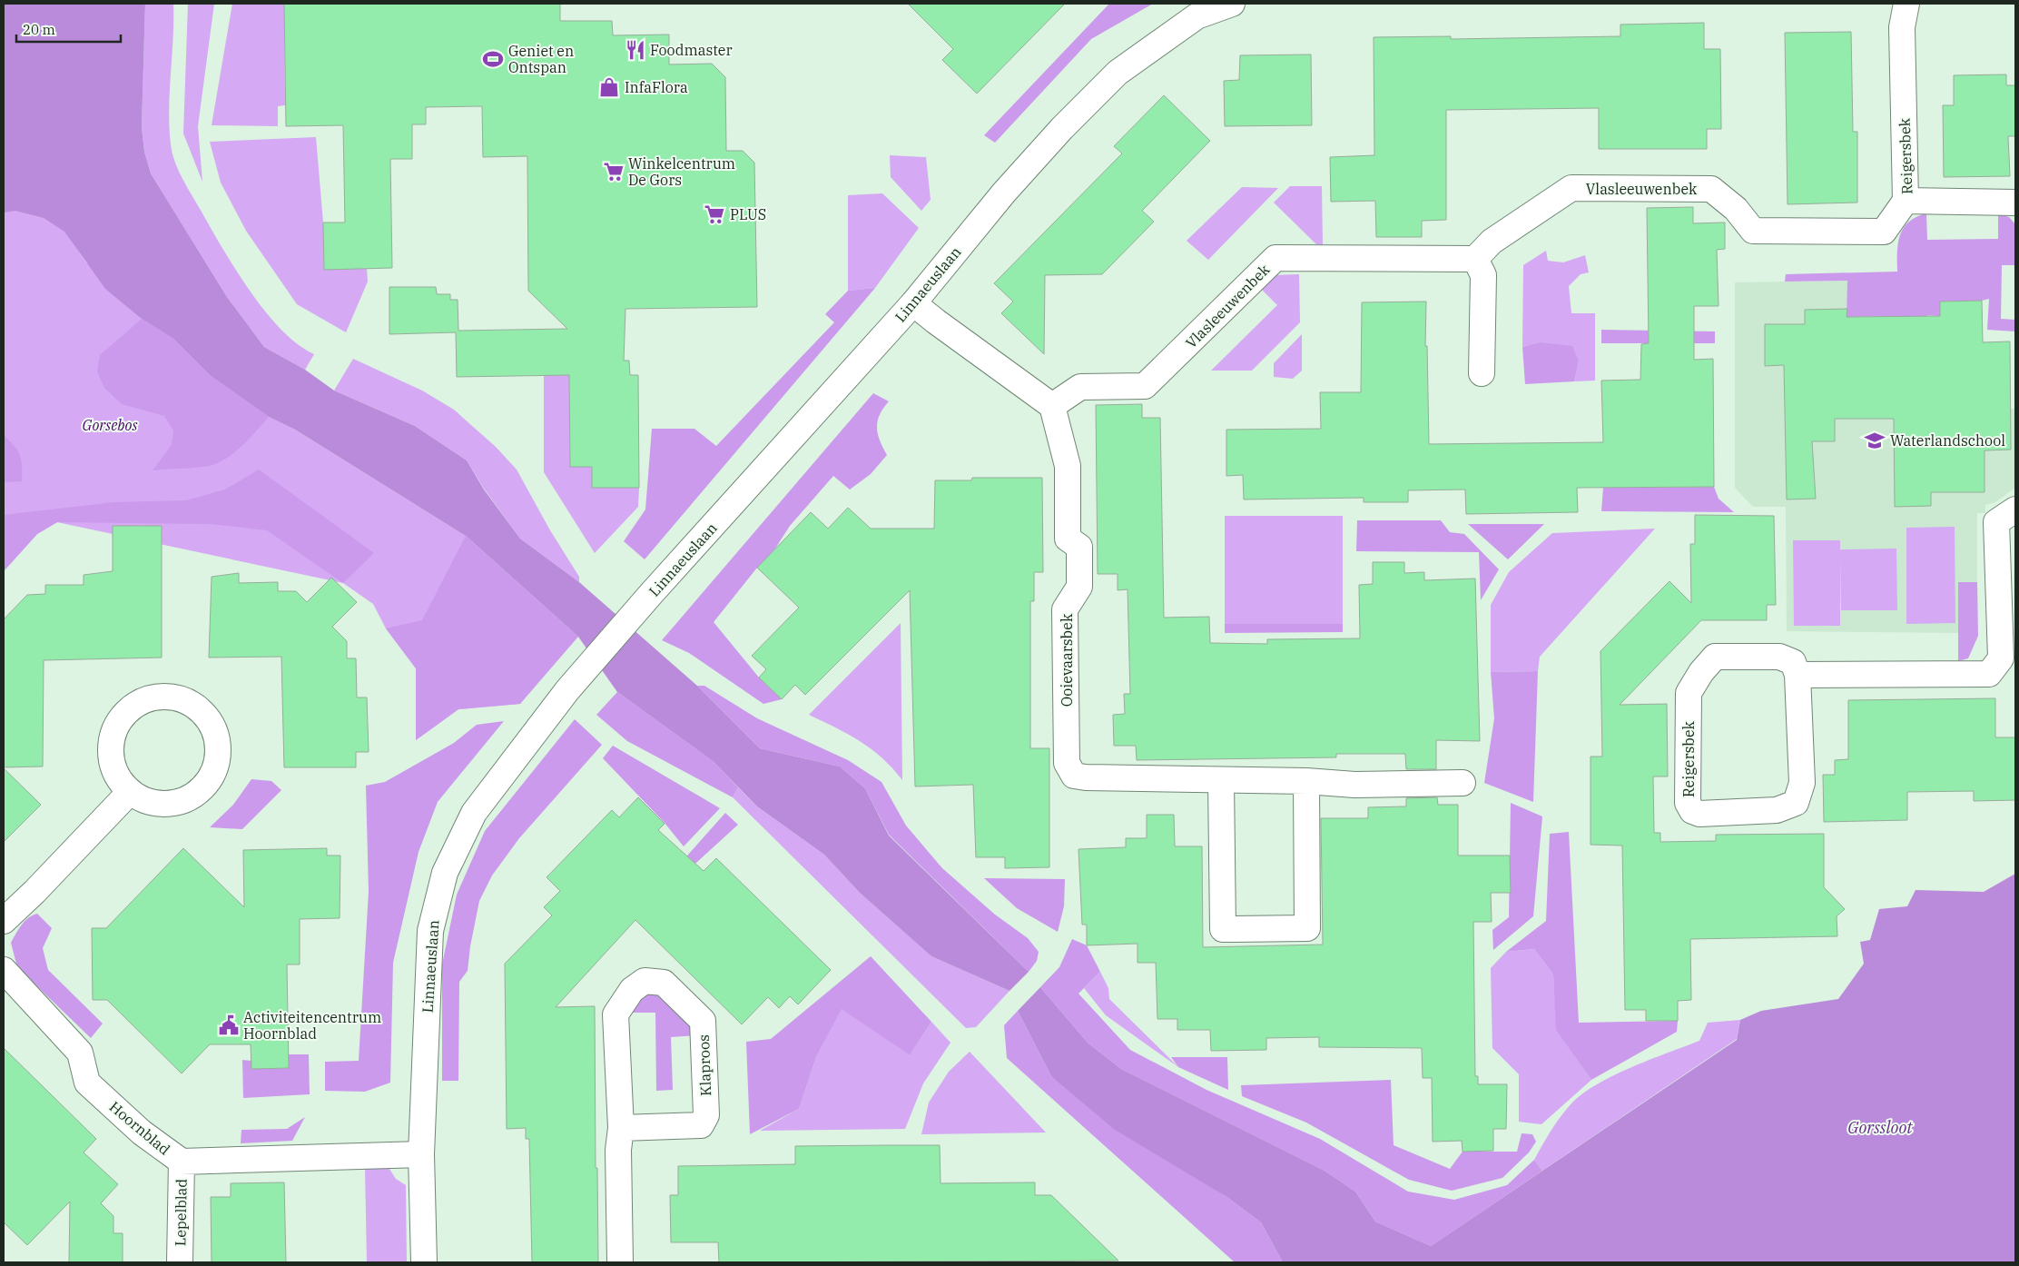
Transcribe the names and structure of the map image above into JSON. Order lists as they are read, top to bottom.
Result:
{
  "streets": {
    "street": [
      "Reigersbek",
      "Vlasleeuwenbek",
      "Linnaeuslaan",
      "Ooievaarsbek",
      "Klaproos",
      "Hoornblad",
      "Lepelblad"
    ]
  },
  "crossings": [
    ["Reigersbek", "Vlasleeuwenbek"],
    ["Vlasleeuwenbek", "Ooievaarsbek"],
    ["Linnaeuslaan", "Hoornblad"],
    ["Hoornblad", "Lepelblad"]
  ],
  "water": ["Gorssloot"],
  "parks": ["Gorsebos"],
  "places": {
    "restaurant": ["Foodmaster"],
    "sports": ["Geniet en Ontspan"],
    "shop": ["InfaFlora"],
    "supermarket": ["Winkelcentrum De Gors", "PLUS"],
    "school or university": ["Waterlandschool"],
    "public building": ["Activiteitencentrum Hoornblad"]
  },
  "scale_bar": "20 m"
}
